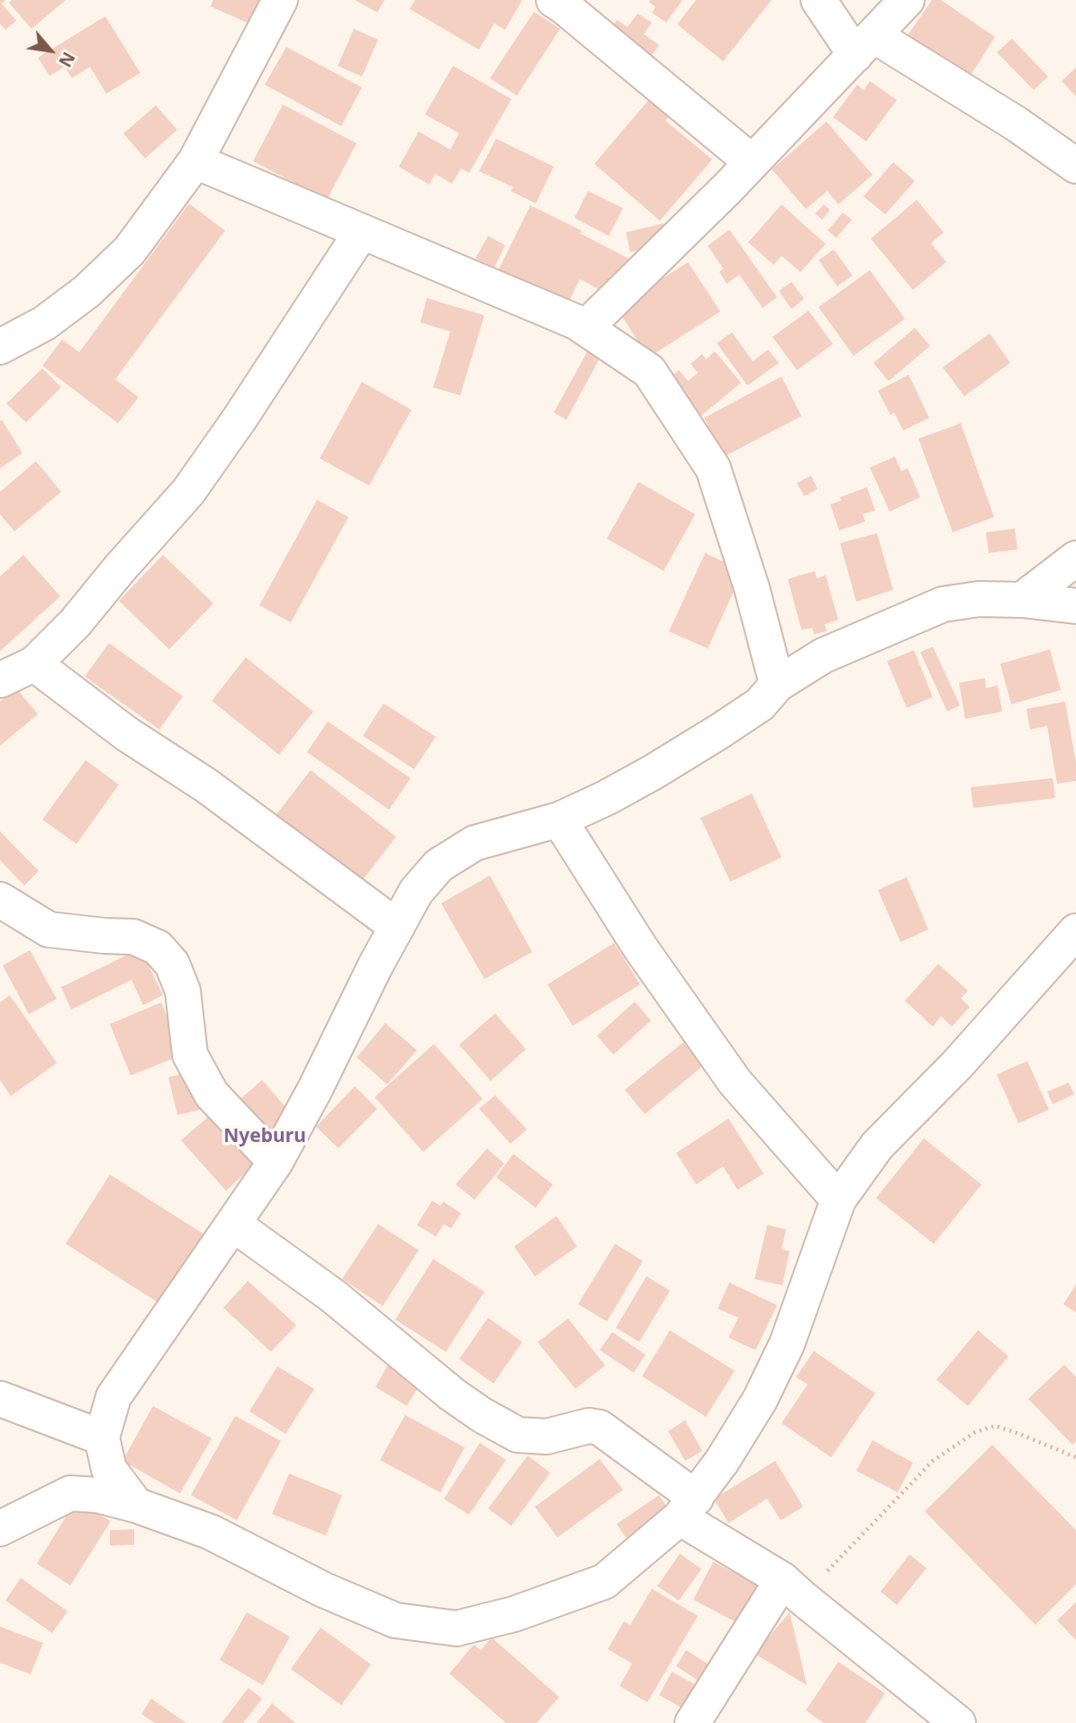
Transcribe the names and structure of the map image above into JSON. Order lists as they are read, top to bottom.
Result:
{
  "districts": ["Nyeburu"],
  "north": "bottom right"
}
